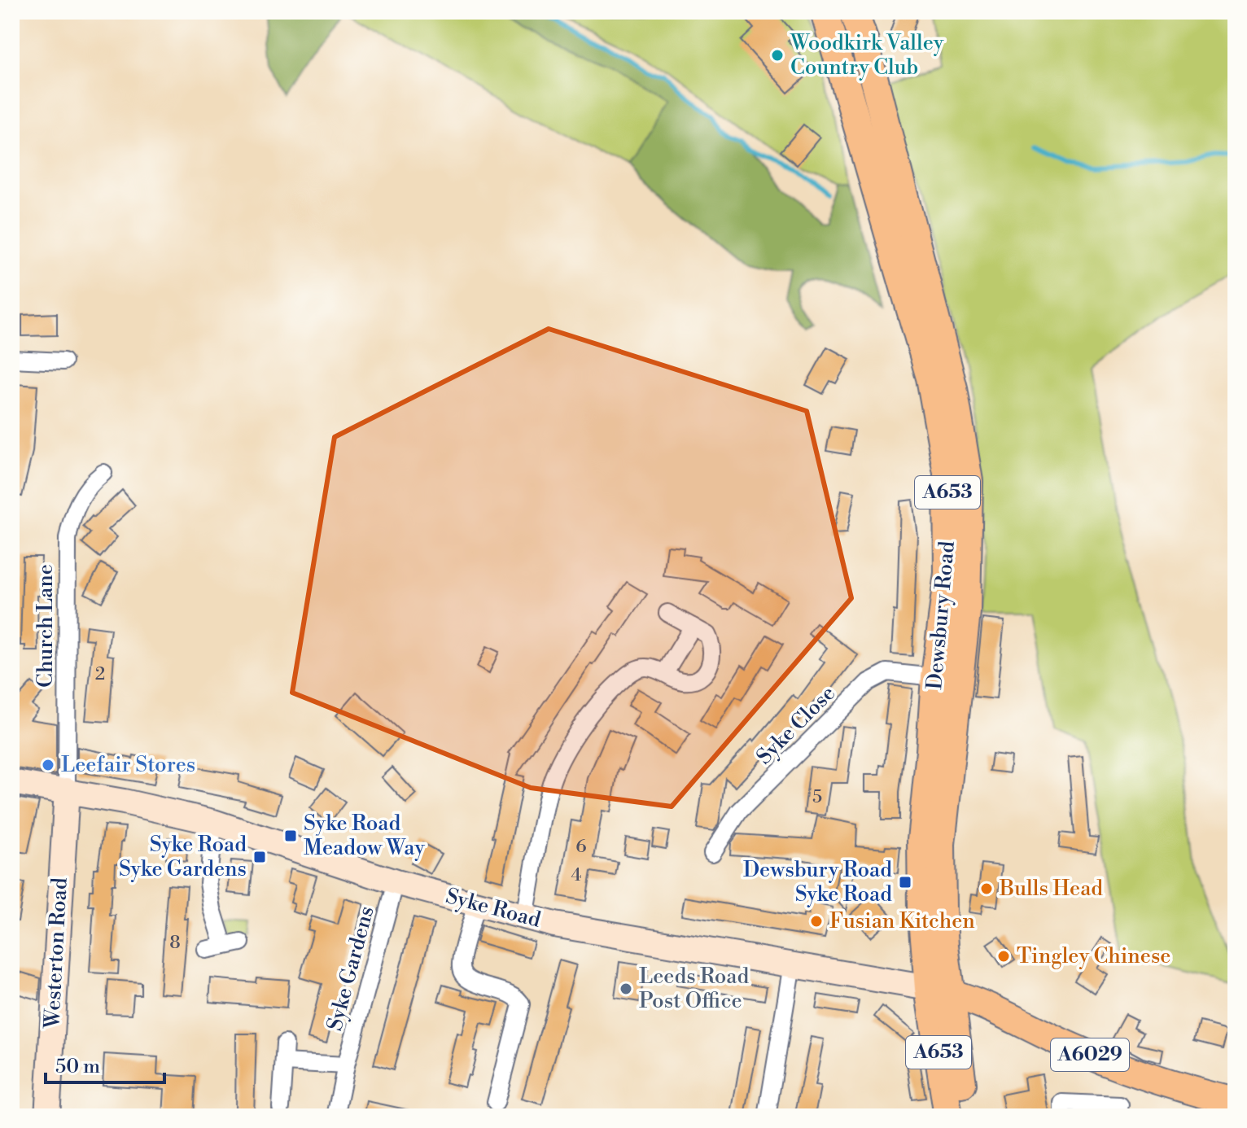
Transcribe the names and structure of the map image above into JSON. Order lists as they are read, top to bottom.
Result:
{
  "streets": {
    "main road": ["A653", "Dewsbury Road", "A6029"],
    "street": [
      "Church Lane",
      "Syke Close",
      "Syke Road",
      "Westerton Road",
      "Syke Gardens"
    ]
  },
  "crossings": [
    ["Dewsbury Road", "Syke Close"],
    ["Dewsbury Road", "Syke Road"],
    ["Dewsbury Road", "A6029"],
    ["Church Lane", "Syke Road"],
    ["Church Lane", "Westerton Road"],
    ["Syke Road", "Westerton Road"],
    ["Syke Road", "Syke Gardens"],
    ["Syke Road", "A6029"]
  ],
  "places": {
    "other": [
      "Woodkirk Valley Country Club",
      "Leefair Stores",
      "Bulls Head",
      "Fusian Kitchen",
      "Tingley Chinese",
      "Leeds Road Post Office"
    ],
    "transit": ["Syke Road Meadow Way", "Syke Road Syke Gardens", "Dewsbury Road Syke Road"]
  },
  "house_numbers": [
    "2",
    "5",
    "6",
    "4",
    "8"
  ],
  "scale_bar": "50 m"
}
